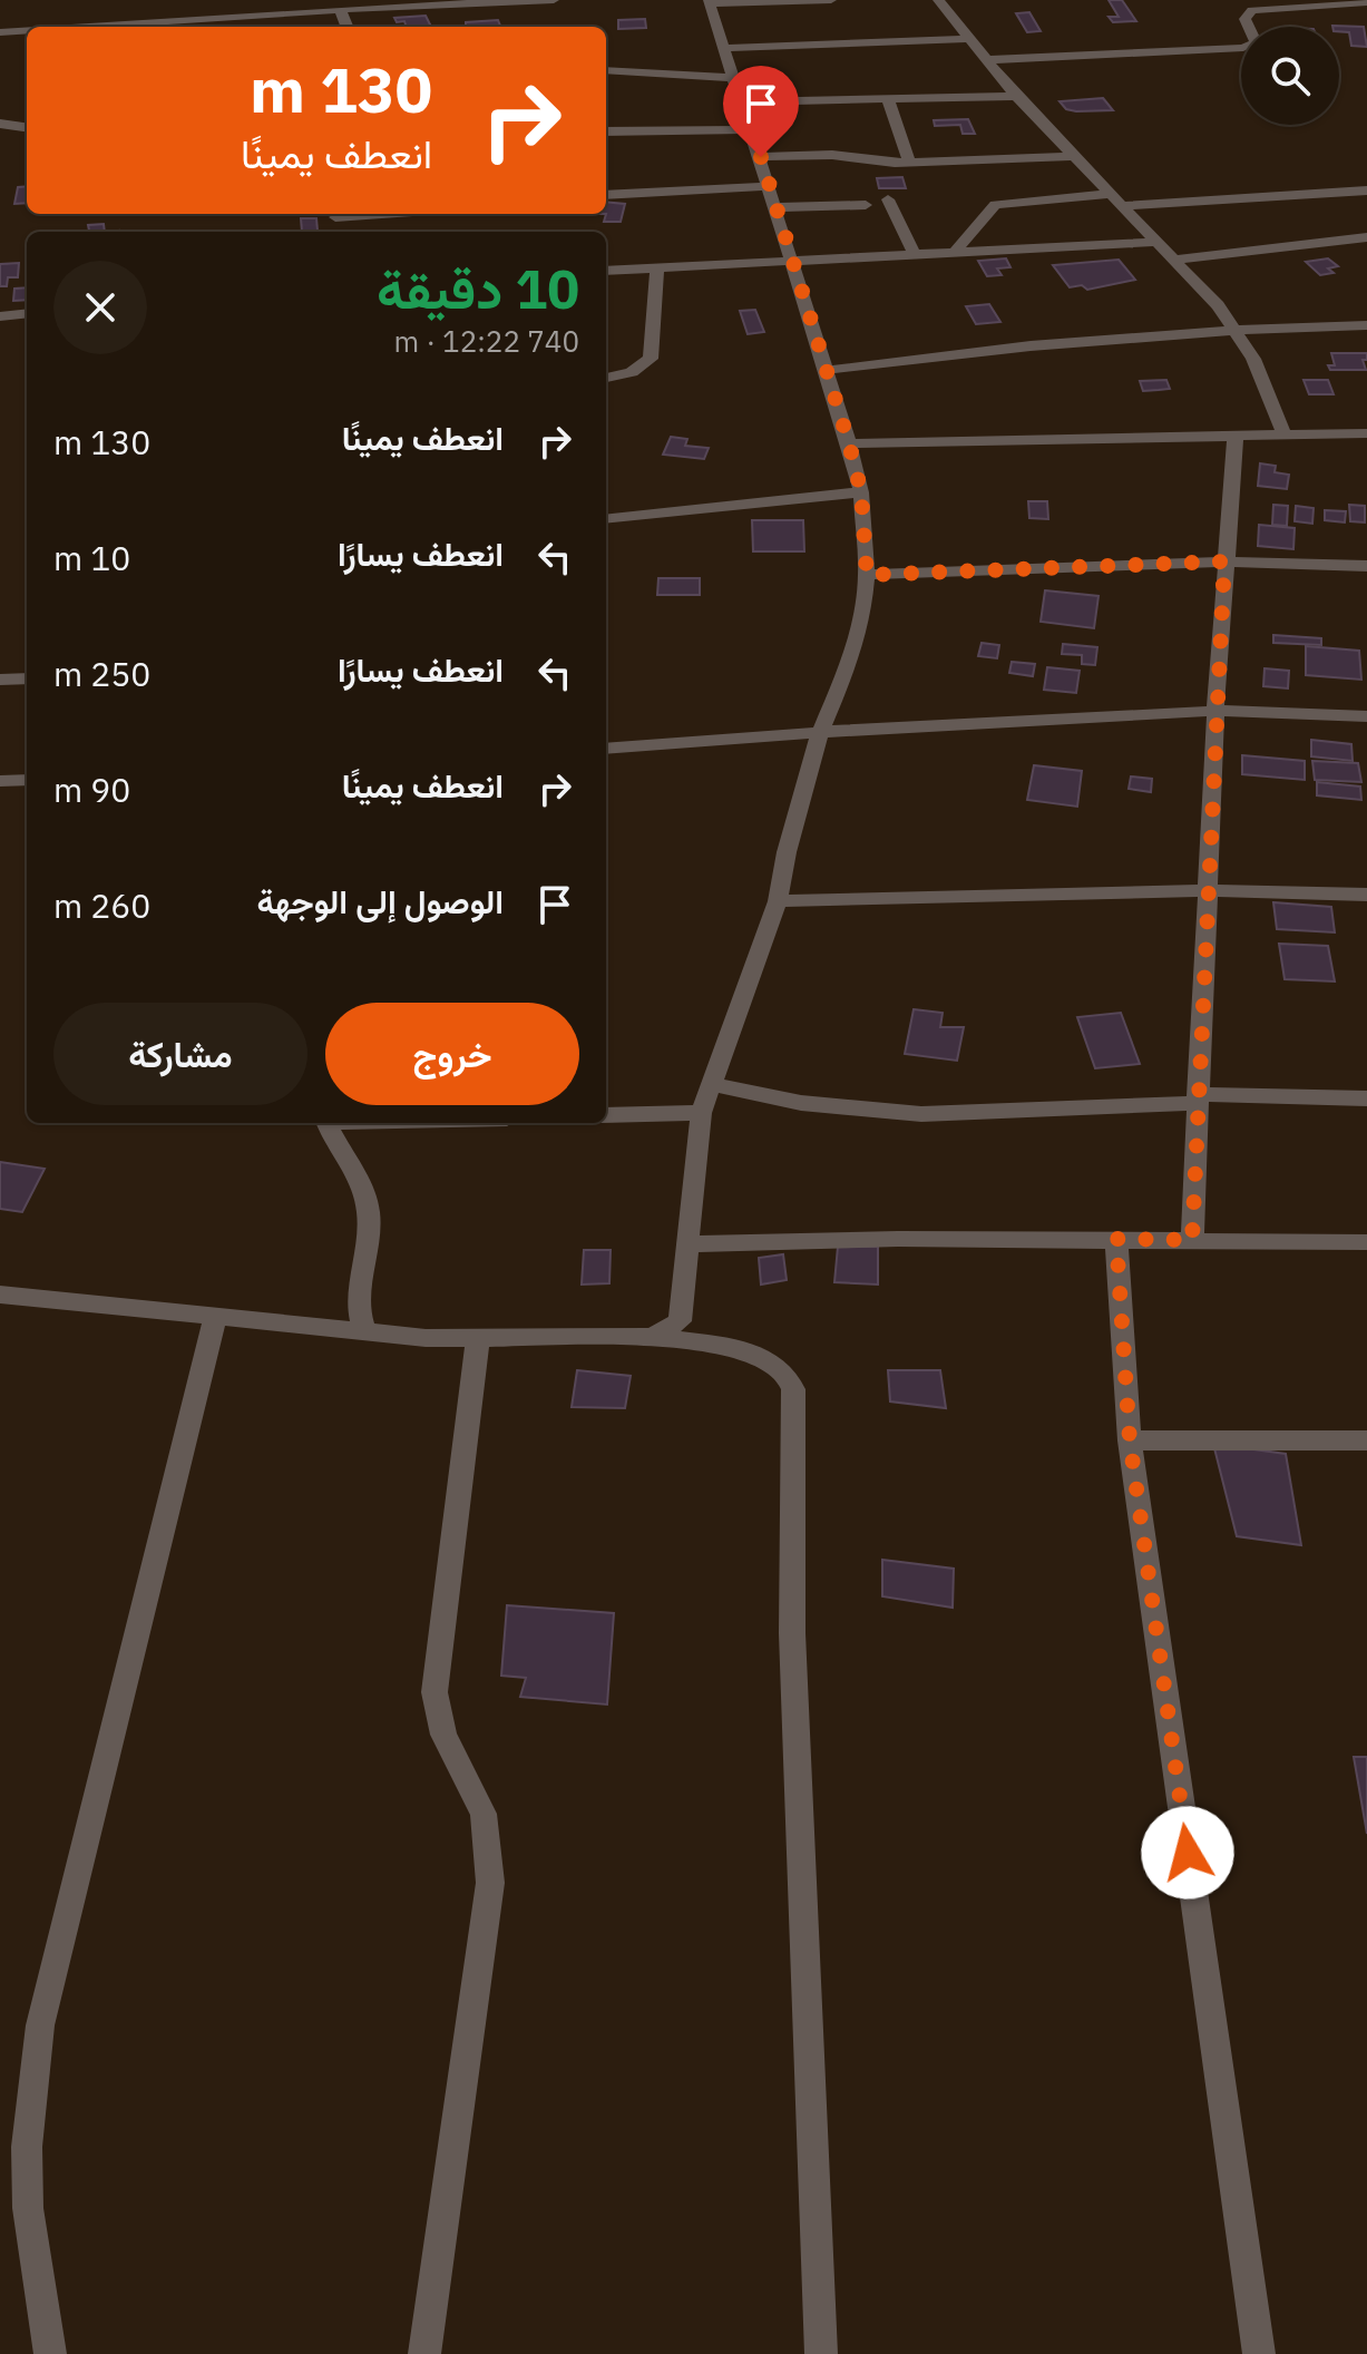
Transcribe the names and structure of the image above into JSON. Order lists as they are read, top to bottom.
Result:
{
  "page": {
    "turn": ["130 m", "انعطف يمينًا"],
    "heading": ["10 دقيقة", "740 m · 12:22"],
    "list": [
      {
        "name": "انعطف يمينًا",
        "value": "130 m"
      },
      {
        "name": "انعطف يسارًا",
        "value": "10 m"
      },
      {
        "name": "انعطف يسارًا",
        "value": "250 m"
      },
      {
        "name": "انعطف يمينًا",
        "value": "90 m"
      },
      {
        "name": "الوصول إلى الوجهة",
        "value": "260 m"
      }
    ],
    "buttons": ["خروج", "مشاركة"]
  }
}
